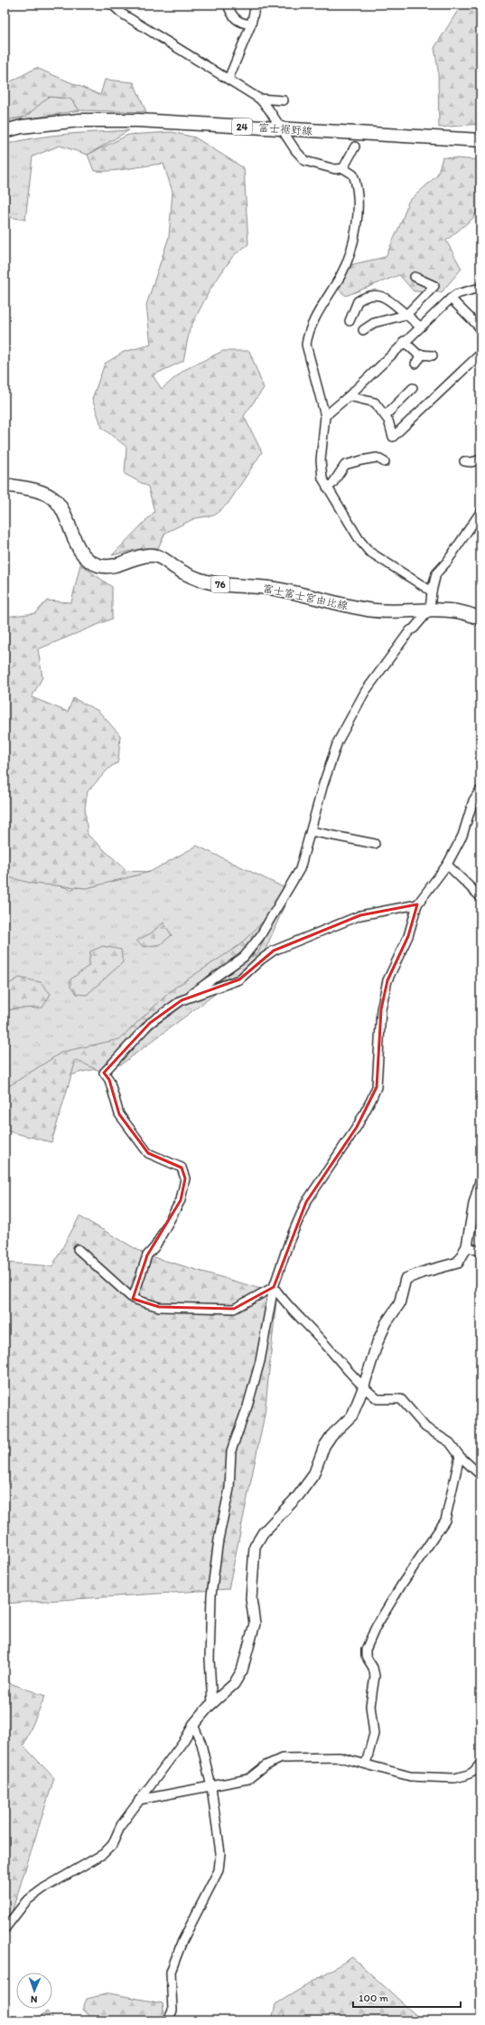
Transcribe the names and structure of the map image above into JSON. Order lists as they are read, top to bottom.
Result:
{
  "streets": {
    "main road": [
      "24",
      "富士裾野線",
      "76",
      "富士富士宮由比線"
    ]
  },
  "scale_bar": "100 m",
  "north": "bottom"
}
